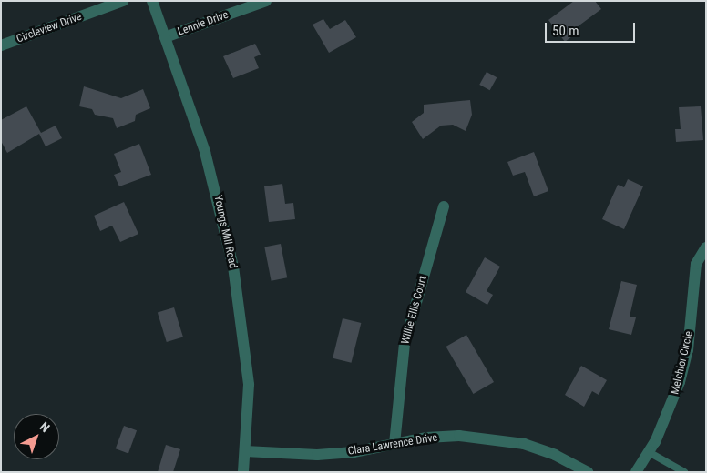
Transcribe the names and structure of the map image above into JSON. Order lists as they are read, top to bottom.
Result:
{
  "streets": {
    "street": [
      "Lennie Drive",
      "Circleview Drive",
      "Youngs Mill Road",
      "Willie Ellis Court",
      "Melchior Circle",
      "Clara Lawrence Drive"
    ]
  },
  "crossings": [
    ["Lennie Drive", "Youngs Mill Road"],
    ["Youngs Mill Road", "Clara Lawrence Drive"],
    ["Willie Ellis Court", "Clara Lawrence Drive"]
  ],
  "scale_bar": "50 m",
  "north": "top right"
}
